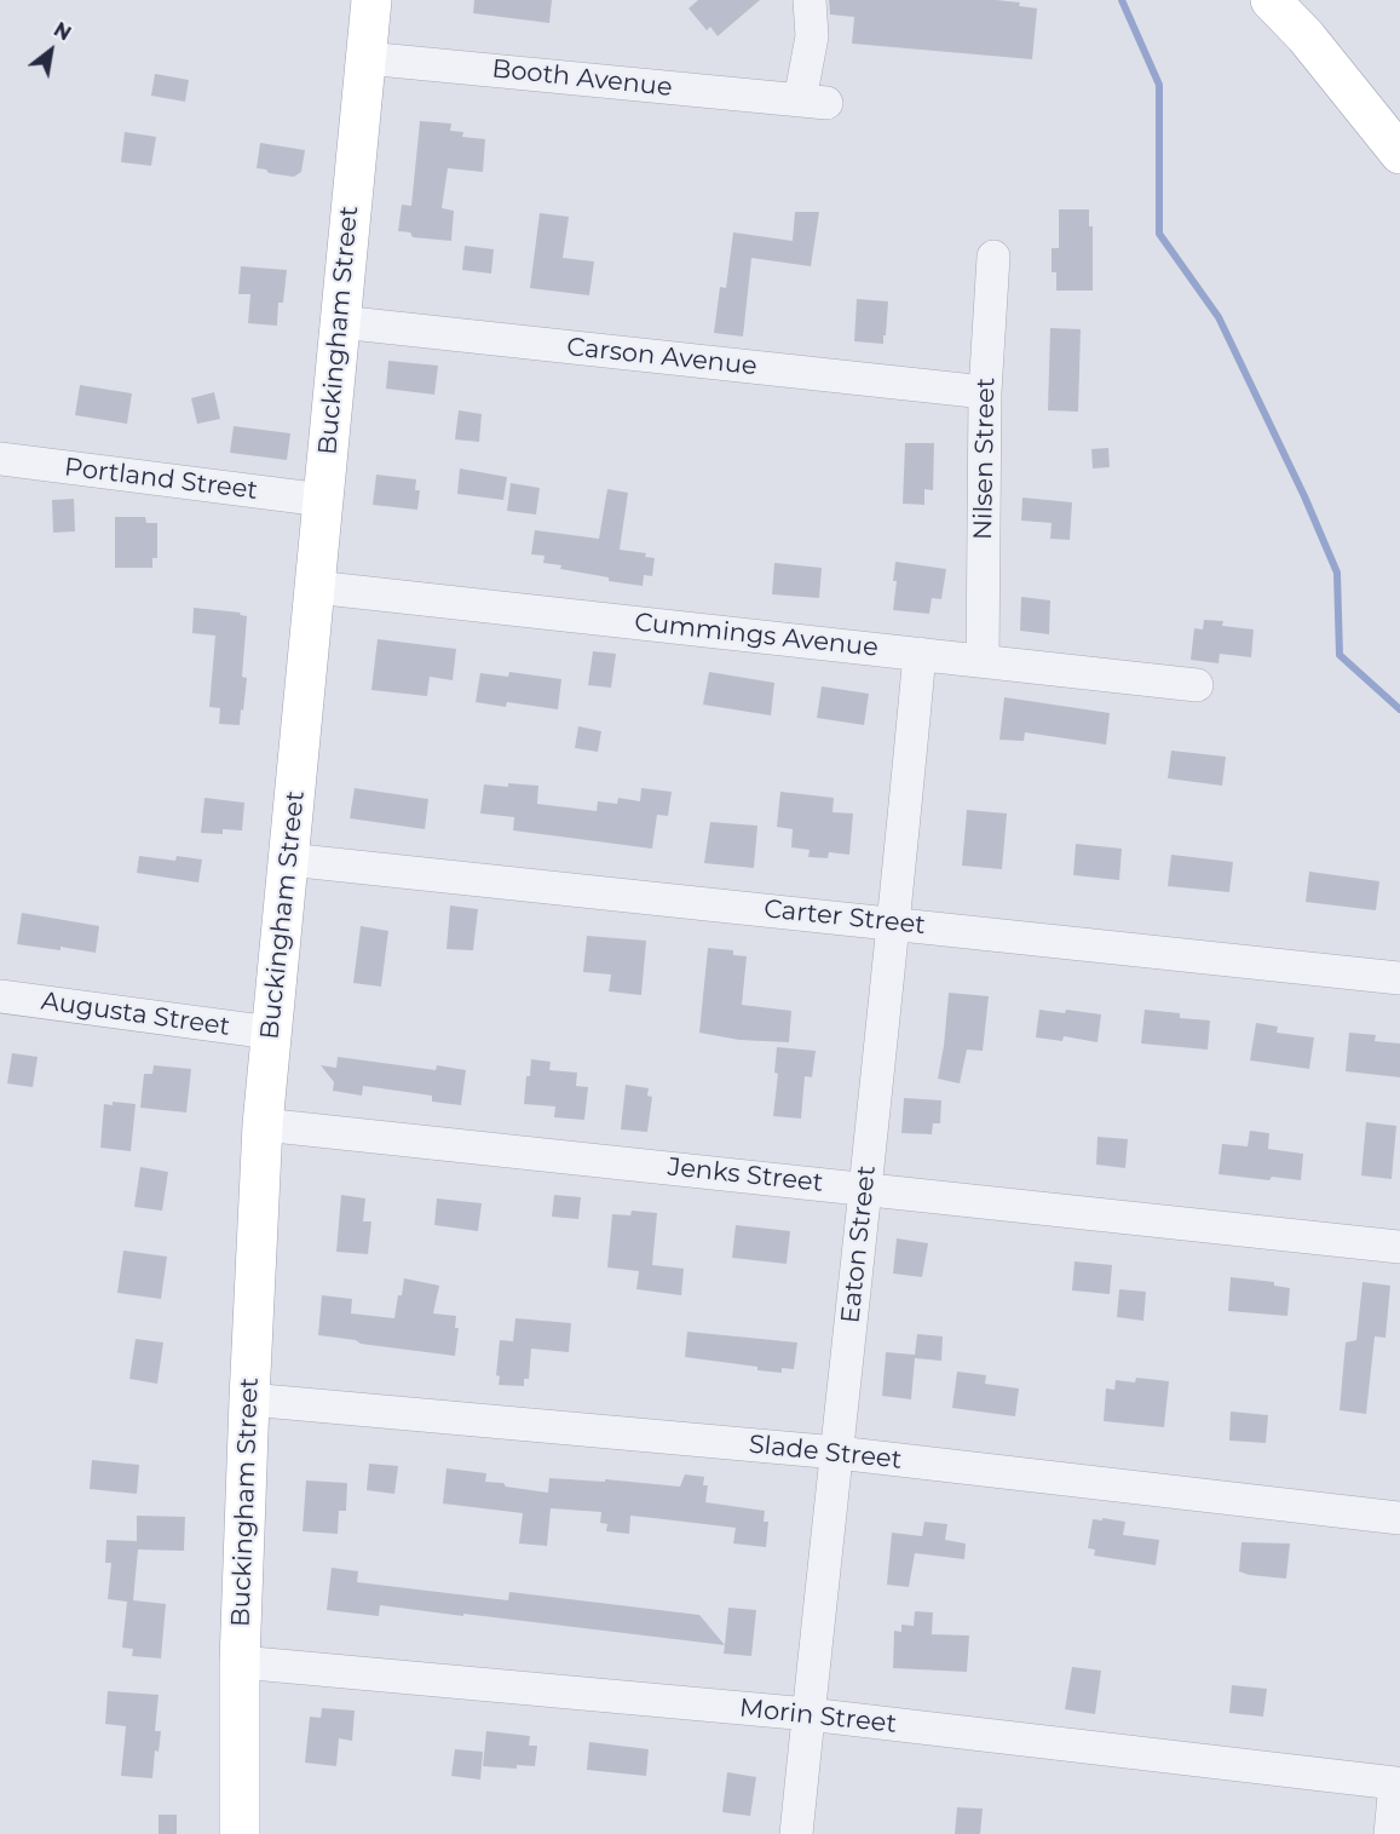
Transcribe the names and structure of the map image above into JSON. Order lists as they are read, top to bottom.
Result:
{
  "streets": {
    "main road": ["Buckingham Street"],
    "street": [
      "Booth Avenue",
      "Carson Avenue",
      "Nilsen Street",
      "Portland Street",
      "Cummings Avenue",
      "Carter Street",
      "Augusta Street",
      "Jenks Street",
      "Eaton Street",
      "Slade Street",
      "Morin Street"
    ]
  },
  "crossings": [
    ["Booth Avenue", "Buckingham Street"],
    ["Buckingham Street", "Carson Avenue"],
    ["Buckingham Street", "Portland Street"],
    ["Buckingham Street", "Cummings Avenue"],
    ["Buckingham Street", "Carter Street"],
    ["Buckingham Street", "Augusta Street"],
    ["Buckingham Street", "Jenks Street"],
    ["Buckingham Street", "Slade Street"],
    ["Buckingham Street", "Morin Street"],
    ["Carson Avenue", "Nilsen Street"],
    ["Nilsen Street", "Cummings Avenue"],
    ["Cummings Avenue", "Eaton Street"],
    ["Carter Street", "Eaton Street"],
    ["Jenks Street", "Eaton Street"],
    ["Eaton Street", "Slade Street"],
    ["Eaton Street", "Morin Street"]
  ],
  "north": "top right"
}
